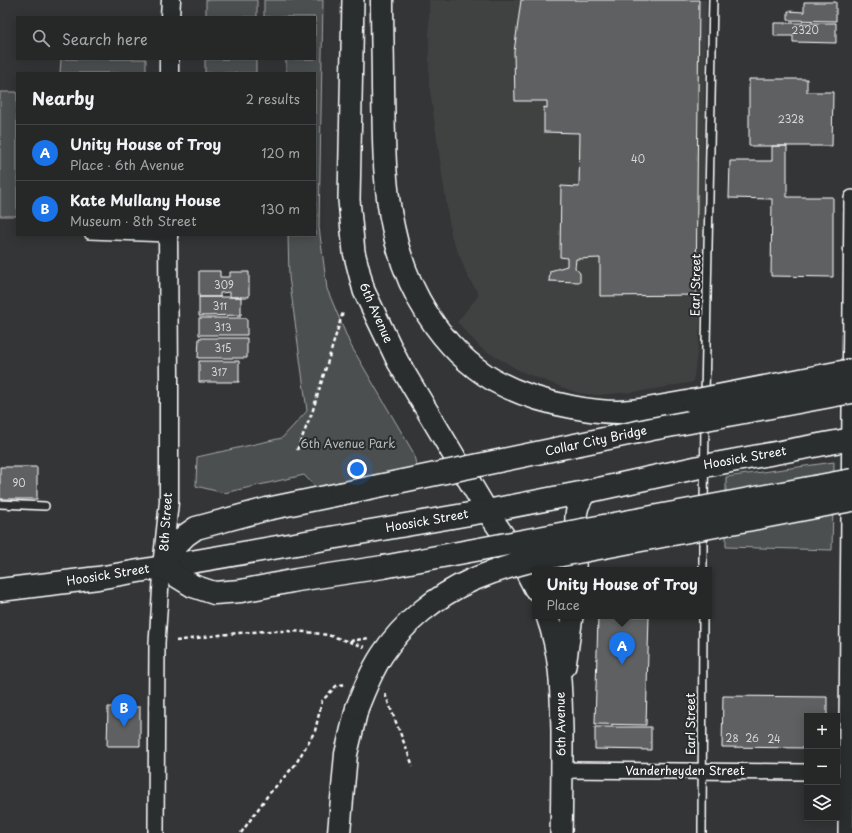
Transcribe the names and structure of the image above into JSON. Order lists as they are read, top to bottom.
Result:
{
  "streets": {
    "main road": ["6th Avenue", "Collar City Bridge", "Hoosick Street"],
    "street": ["8th Street", "Vanderheyden Street"],
    "lane": ["Earl Street"]
  },
  "crossings": [
    ["Earl Street", "Vanderheyden Street"],
    ["6th Avenue", "Hoosick Street"],
    ["6th Avenue", "Vanderheyden Street"],
    ["Collar City Bridge", "Hoosick Street"],
    ["Collar City Bridge", "8th Street"],
    ["Hoosick Street", "8th Street"]
  ],
  "parks": ["6th Avenue Park"],
  "house_numbers": [
    "2320",
    "2328",
    "40",
    "309",
    "311",
    "313",
    "315",
    "317",
    "90",
    "28",
    "26",
    "24"
  ],
  "page": {
    "search": "Search here",
    "heading": ["Nearby", "2 results"],
    "list": [
      {
        "mark": "A",
        "name": "Unity House of Troy",
        "note": "Place · 6th Avenue",
        "value": "120 m"
      },
      {
        "mark": "B",
        "name": "Kate Mullany House",
        "note": "Museum · 8th Street",
        "value": "130 m"
      }
    ],
    "popup": ["Unity House of Troy", "Place"],
    "pins": ["A", "B"],
    "map_buttons": ["+", "−"]
  }
}
